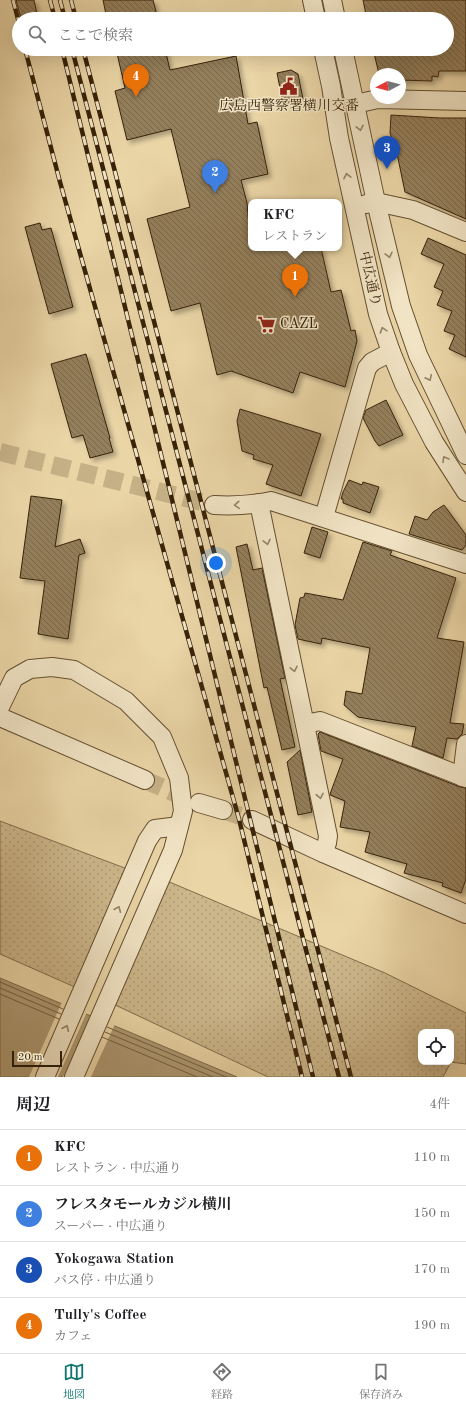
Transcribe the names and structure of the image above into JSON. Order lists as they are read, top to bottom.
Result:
{
  "streets": {
    "street": ["中広通り"]
  },
  "places": {
    "public building": ["広島西警察署横川交番"],
    "supermarket": ["CAZL"]
  },
  "scale_bar": "20 m",
  "north": "left",
  "page": {
    "search": "ここで検索",
    "pins": [
      "4",
      "3",
      "2",
      "1"
    ],
    "popup": ["KFC", "レストラン"],
    "scale": "20 m",
    "heading": ["周辺", "4件"],
    "list": [
      {
        "mark": "1",
        "name": "KFC",
        "note": "レストラン · 中広通り",
        "value": "110 m"
      },
      {
        "mark": "2",
        "name": "フレスタモールカジル横川",
        "note": "スーパー · 中広通り",
        "value": "150 m"
      },
      {
        "mark": "3",
        "name": "Yokogawa Station",
        "note": "バス停 · 中広通り",
        "value": "170 m"
      },
      {
        "mark": "4",
        "name": "Tully's Coffee",
        "note": "カフェ",
        "value": "190 m"
      }
    ],
    "nav": ["地図", "経路", "保存済み"]
  }
}
